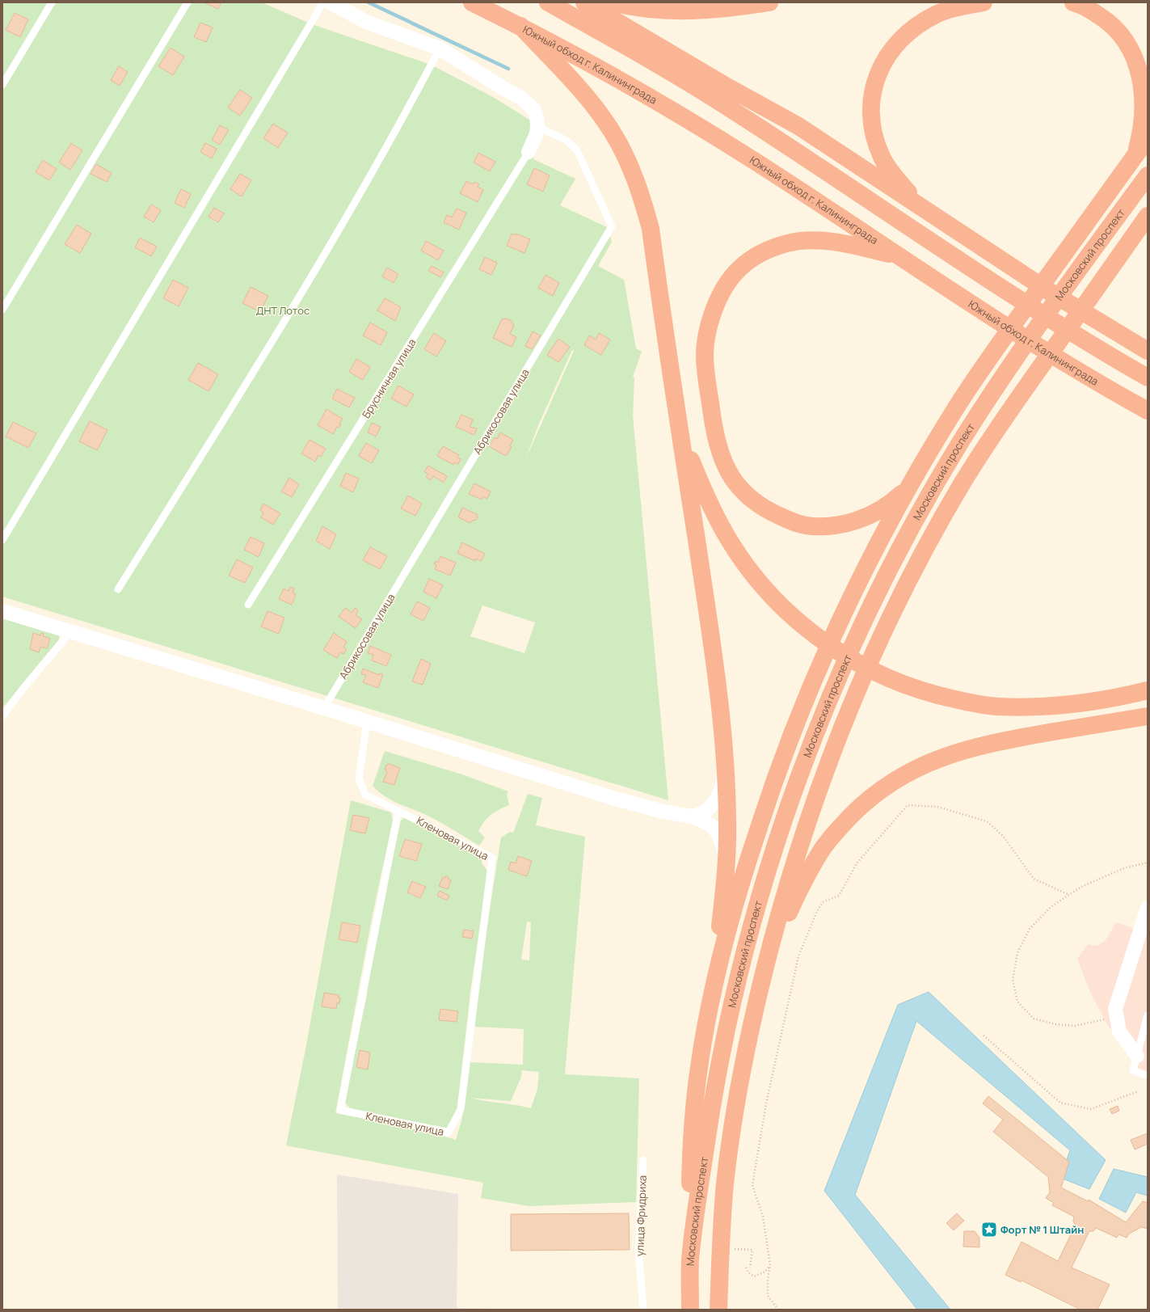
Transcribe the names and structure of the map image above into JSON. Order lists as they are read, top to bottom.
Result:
{
  "streets": {
    "highway": ["Южный обход г. Калининграда", "Московский проспект"],
    "lane": [
      "Брусничная улица",
      "Абрикосовая улица",
      "Кленовая улица",
      "улица Фридриха"
    ]
  },
  "parks": ["ДНТ Лотос"],
  "places": {
    "place": ["Форт № 1 Штайн"]
  }
}
